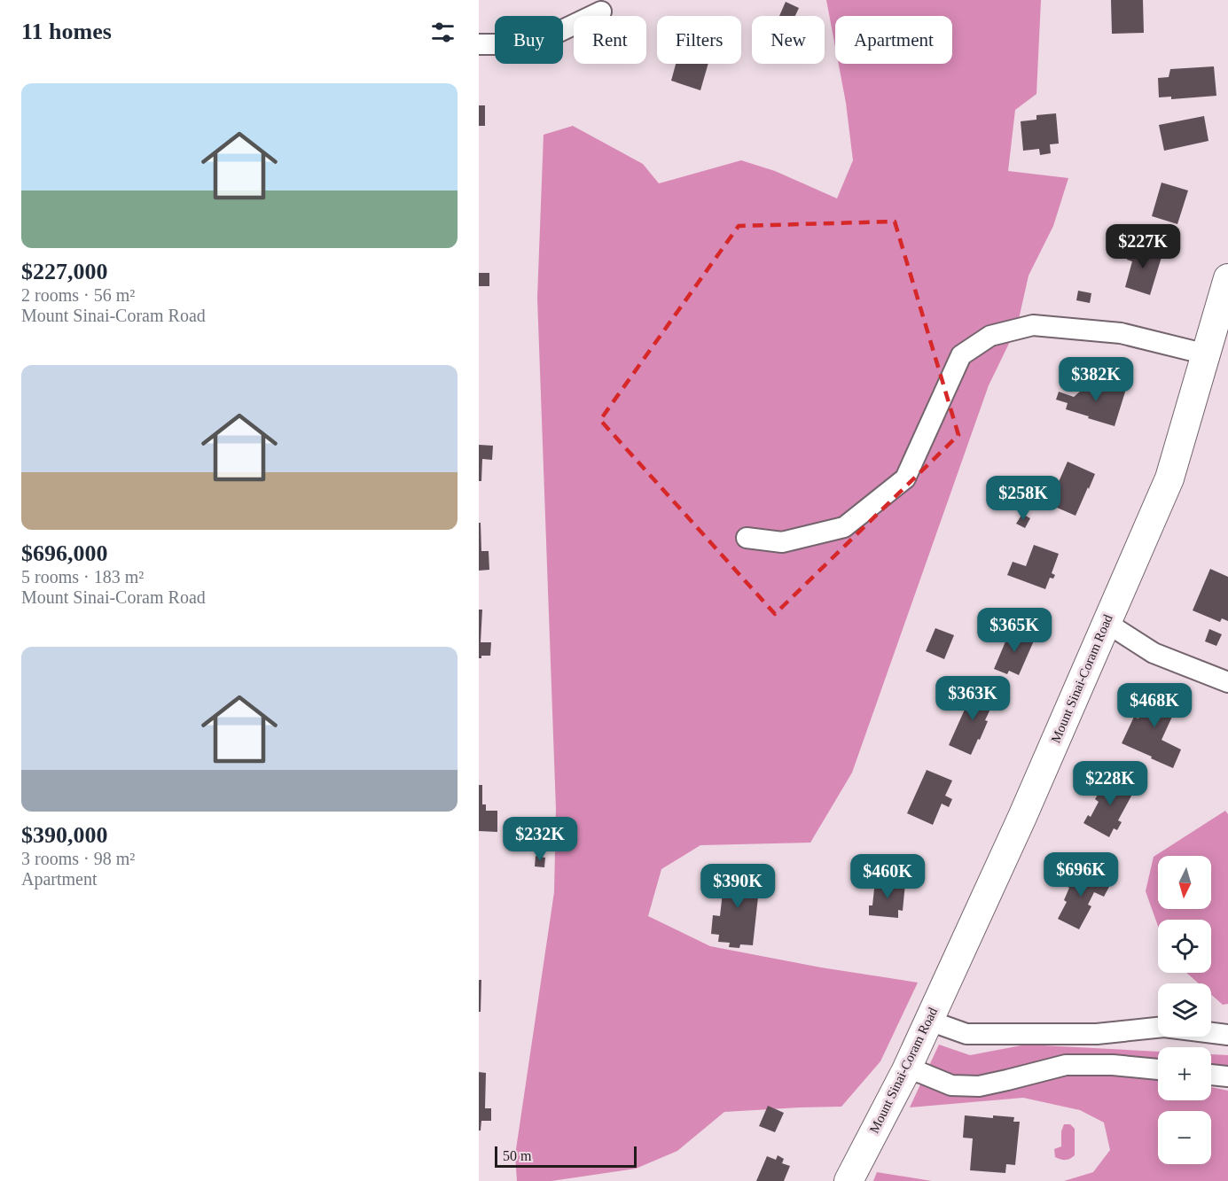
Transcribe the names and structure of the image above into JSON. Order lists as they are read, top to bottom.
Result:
{
  "streets": {
    "main road": ["Mount Sinai-Coram Road"]
  },
  "scale_bar": "50 m",
  "north": "bottom",
  "page": {
    "heading": "11 homes",
    "chip": [
      "Buy",
      "Rent",
      "Filters",
      "New",
      "Apartment"
    ],
    "list": [
      {
        "name": "$227,000",
        "note": "2 rooms · 56 m² · Mount Sinai-Coram Road"
      },
      {
        "name": "$696,000",
        "note": "5 rooms · 183 m² · Mount Sinai-Coram Road"
      },
      {
        "name": "$390,000",
        "note": "3 rooms · 98 m² · Apartment"
      }
    ],
    "price": [
      "$227K",
      "$382K",
      "$258K",
      "$365K",
      "$363K",
      "$468K",
      "$228K",
      "$232K",
      "$696K",
      "$460K",
      "$390K"
    ],
    "map_buttons": ["+", "−"],
    "scale": "50 m"
  }
}
